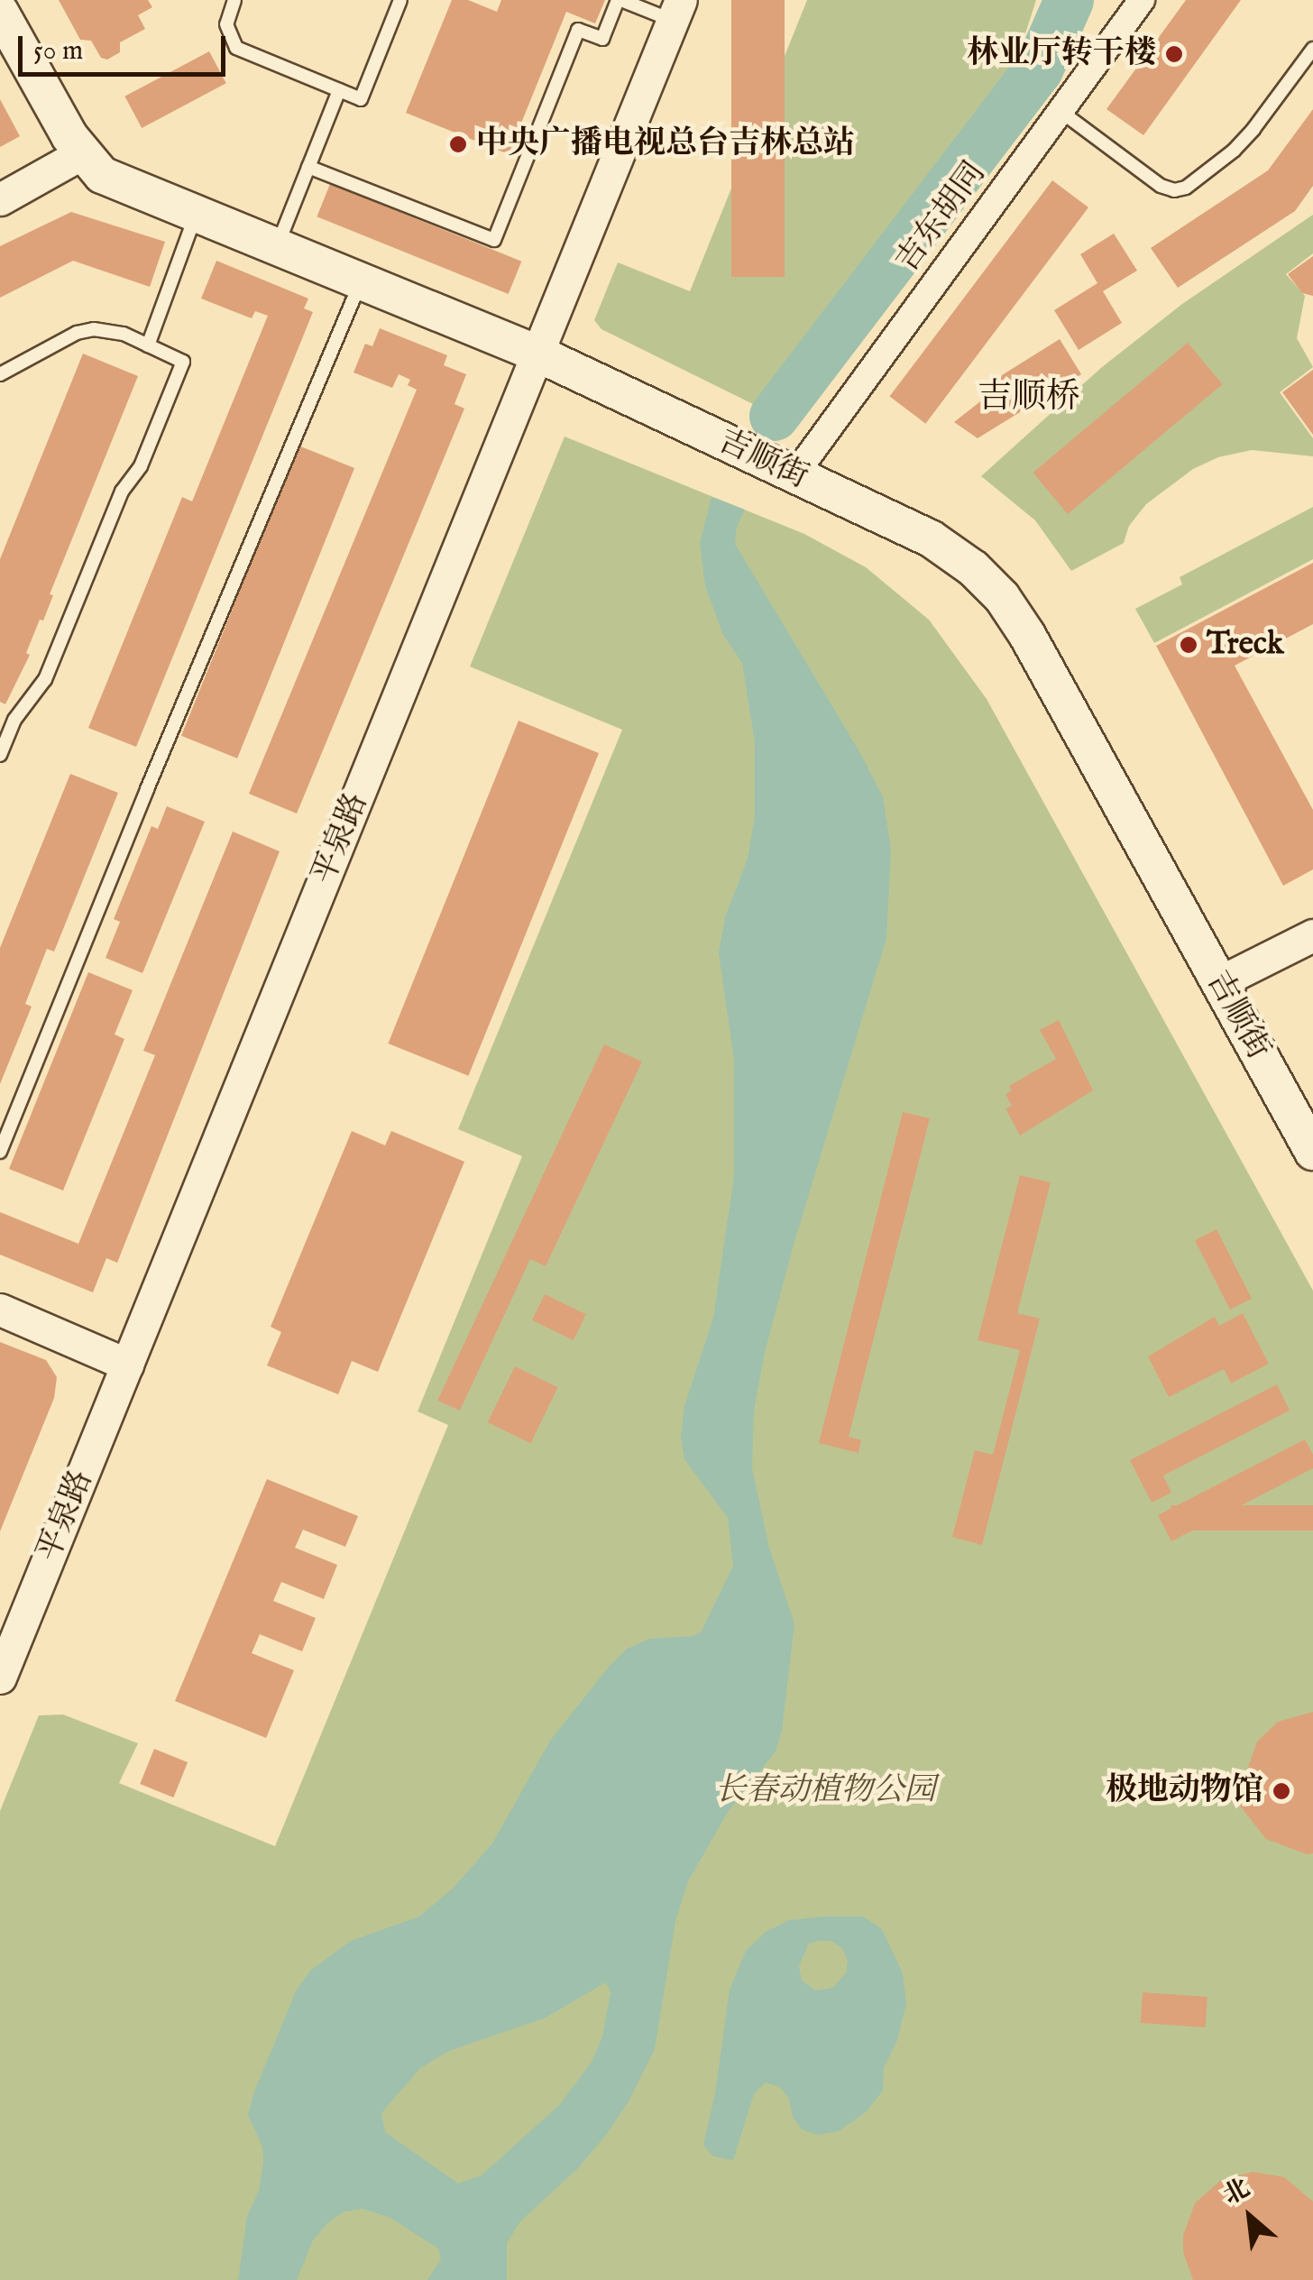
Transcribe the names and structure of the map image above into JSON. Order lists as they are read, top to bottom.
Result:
{
  "streets": {
    "main road": ["吉顺街"],
    "street": ["吉东胡同", "平泉路"]
  },
  "crossings": [
    ["吉东胡同", "吉顺街"],
    ["吉顺街", "平泉路"]
  ],
  "districts": ["吉顺桥"],
  "parks": ["长春动植物公园"],
  "places": [
    "林业厅转干楼",
    "中央广播电视总台吉林总站",
    "Treck",
    "极地动物馆"
  ],
  "scale_bar": "50 m",
  "north": "top left"
}
